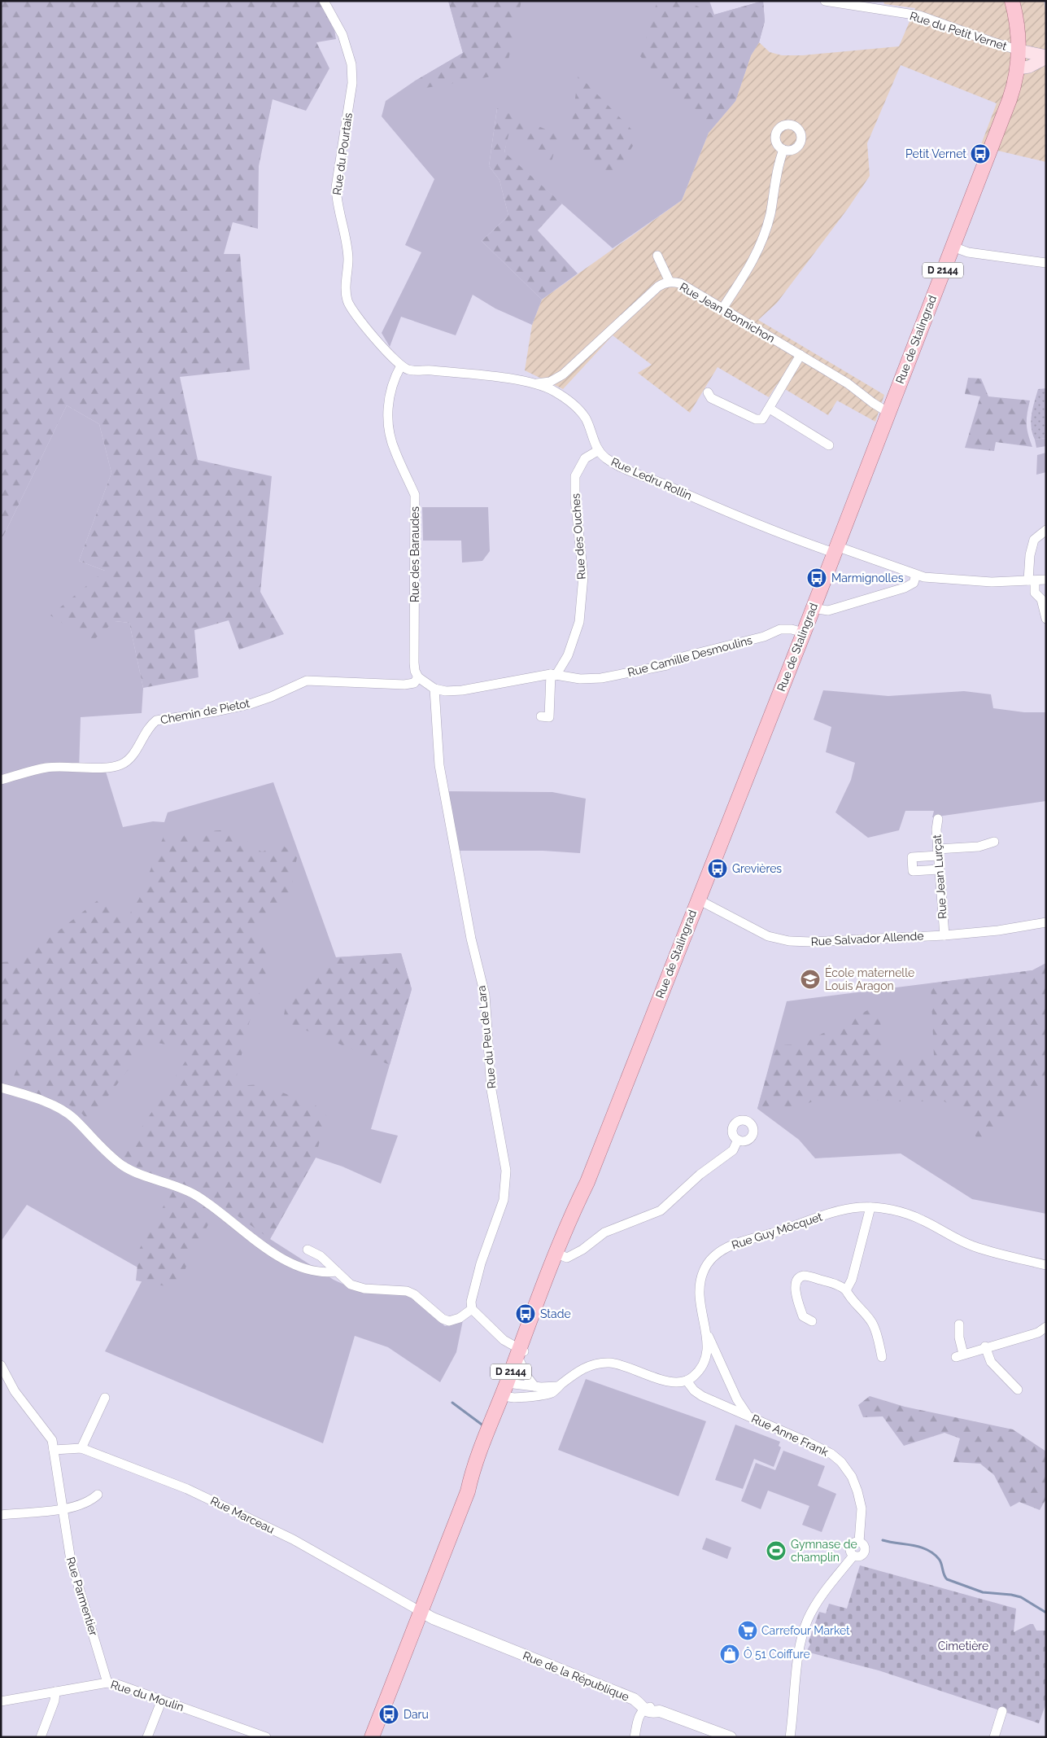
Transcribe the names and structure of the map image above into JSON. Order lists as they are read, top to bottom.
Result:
{
  "streets": {
    "main road": ["D 2144", "Rue de Stalingrad"],
    "street": [
      "Rue du Petit Vernet",
      "Rue du Pourtais",
      "Rue Jean Bonnichon",
      "Rue Ledru Rollin",
      "Rue des Ouches",
      "Rue des Baraudes",
      "Rue Camille Desmoulins",
      "Chemin de Pietot",
      "Rue Jean Lurçat",
      "Rue Salvador Allende",
      "Rue du Peu de Lara",
      "Rue Guy Môcquet",
      "Rue Anne Frank",
      "Rue Marceau",
      "Rue Parmentier",
      "Rue de la République",
      "Rue du Moulin"
    ]
  },
  "crossings": [
    ["Rue du Petit Vernet", "D 2144"],
    ["Rue du Petit Vernet", "Rue de Stalingrad"],
    ["Rue du Pourtais", "Rue Ledru Rollin"],
    ["Rue du Pourtais", "Rue des Baraudes"],
    ["D 2144", "Rue de Stalingrad"],
    ["D 2144", "Rue Marceau"],
    ["D 2144", "Rue de la République"],
    ["Rue Jean Bonnichon", "Rue de Stalingrad"],
    ["Rue Jean Bonnichon", "Rue Ledru Rollin"],
    ["Rue de Stalingrad", "Rue Ledru Rollin"],
    ["Rue de Stalingrad", "Rue Camille Desmoulins"],
    ["Rue de Stalingrad", "Rue Salvador Allende"],
    ["Rue Ledru Rollin", "Rue des Ouches"],
    ["Rue Ledru Rollin", "Rue des Baraudes"],
    ["Rue des Ouches", "Rue Camille Desmoulins"],
    ["Rue des Baraudes", "Rue Camille Desmoulins"],
    ["Rue des Baraudes", "Chemin de Pietot"],
    ["Rue Camille Desmoulins", "Chemin de Pietot"],
    ["Rue Camille Desmoulins", "Rue du Peu de Lara"],
    ["Rue Jean Lurçat", "Rue Salvador Allende"],
    ["Rue Guy Môcquet", "Rue Anne Frank"],
    ["Rue Marceau", "Rue Parmentier"],
    ["Rue Marceau", "Rue de la République"],
    ["Rue Parmentier", "Rue du Moulin"]
  ],
  "parks": ["Cimetière"],
  "places": {
    "bus stop": [
      "Petit Vernet",
      "Marmignolles",
      "Grevières",
      "Stade",
      "Daru"
    ],
    "school or university": ["École maternelle Louis Aragon"],
    "sports": ["Gymnase de champlin"],
    "supermarket": ["Carrefour Market"],
    "shop": ["Ô 51 Coiffure"]
  }
}
